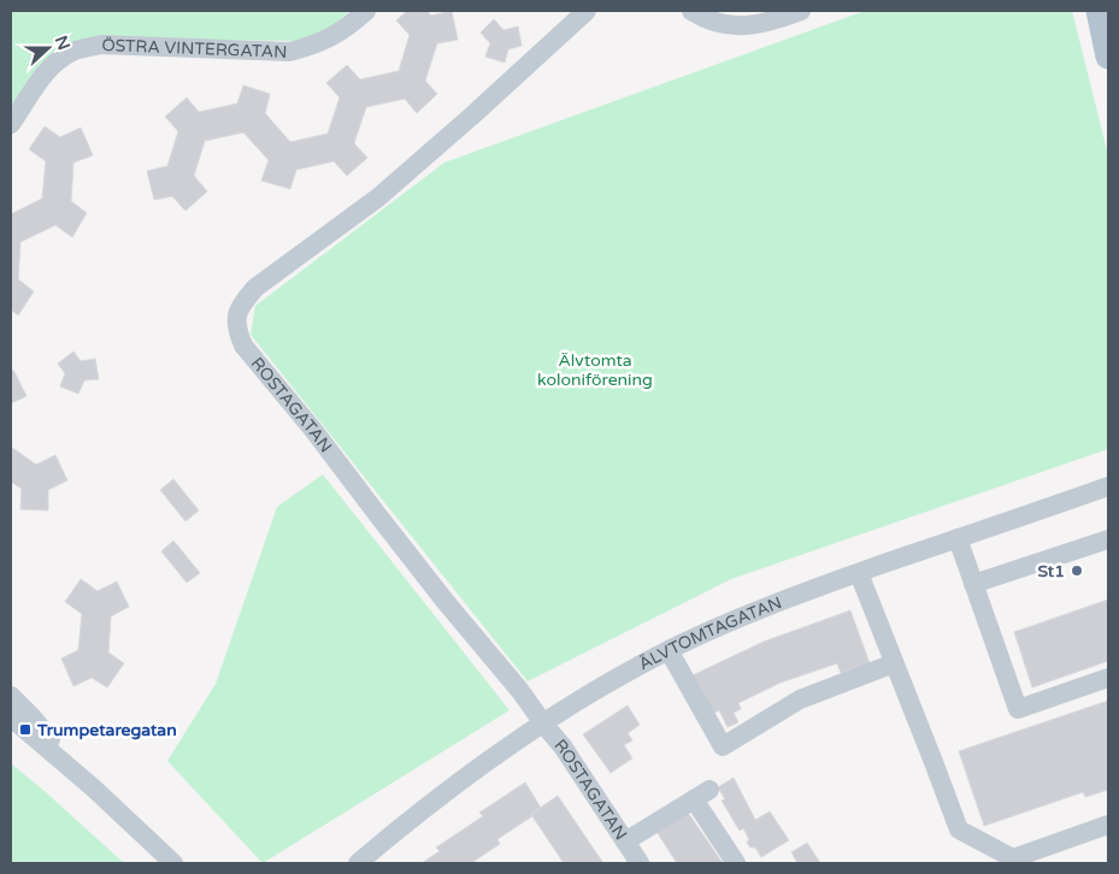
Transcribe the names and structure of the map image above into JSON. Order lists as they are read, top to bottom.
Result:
{
  "streets": {
    "street": ["ÖSTRA VINTERGATAN", "ROSTAGATAN", "ÄLVTOMTAGATAN"]
  },
  "crossings": [
    ["ROSTAGATAN", "ÄLVTOMTAGATAN"]
  ],
  "parks": ["Älvtomta koloniförening"],
  "places": {
    "other": ["St1"],
    "transit": ["Trumpetaregatan"]
  },
  "north": "right"
}
